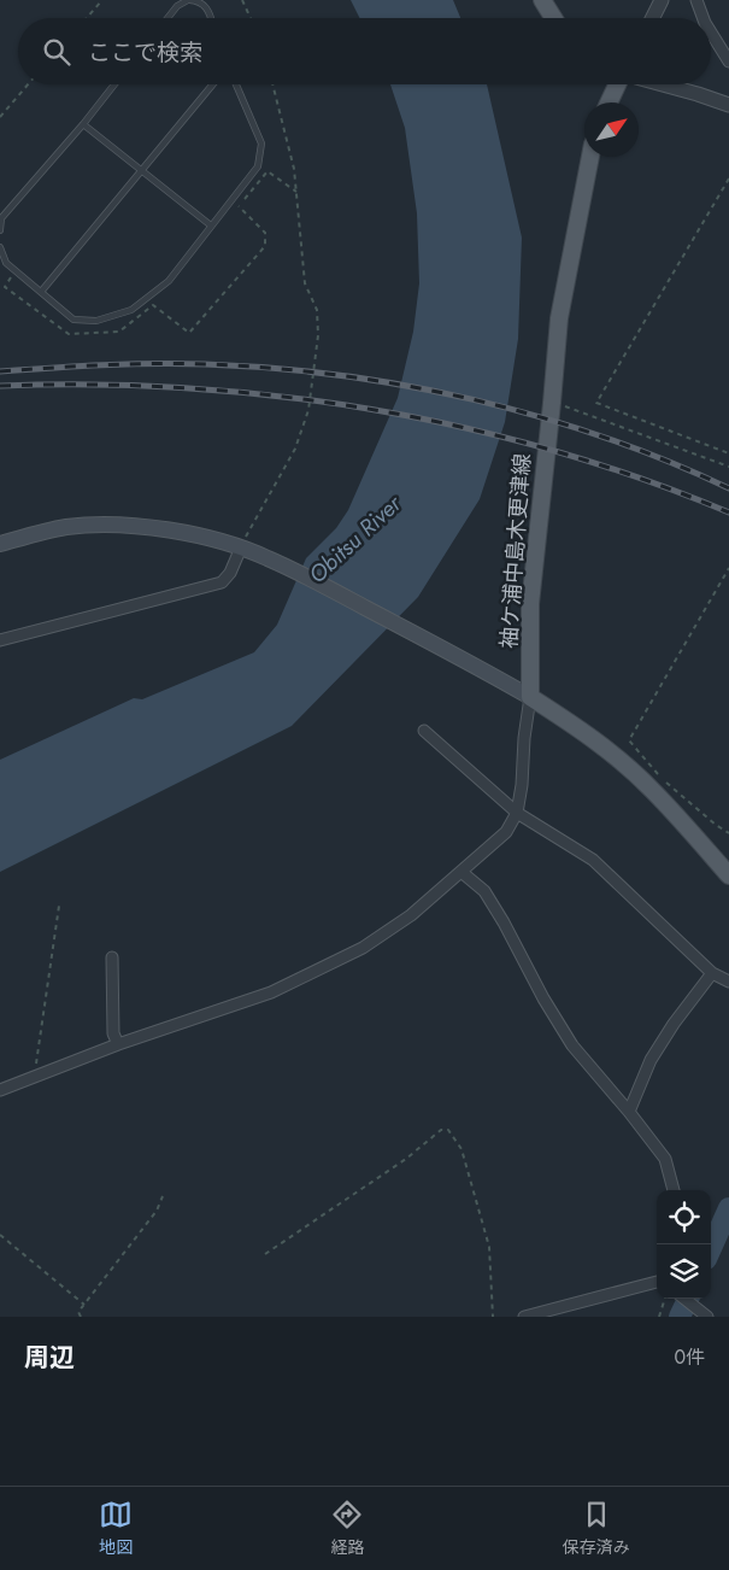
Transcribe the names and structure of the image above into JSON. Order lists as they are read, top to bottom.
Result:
{
  "streets": {
    "main road": ["袖ケ浦中島木更津線"]
  },
  "water": ["Obitsu River"],
  "north": "top right",
  "page": {
    "search": "ここで検索",
    "heading": ["周辺", "0件"],
    "nav": ["地図", "経路", "保存済み"]
  }
}
